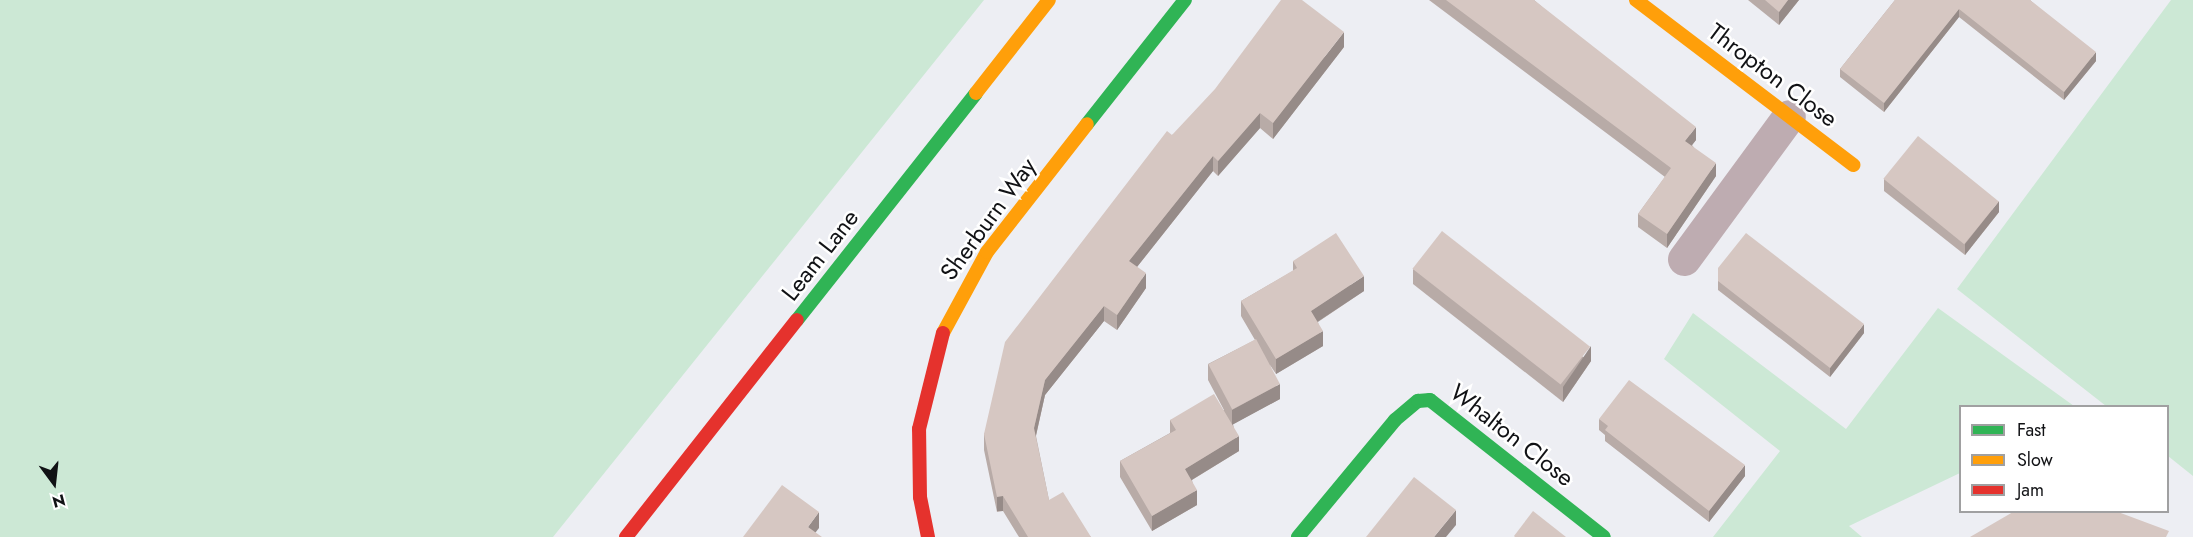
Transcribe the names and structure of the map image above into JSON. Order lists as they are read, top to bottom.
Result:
{
  "streets": {
    "street": [
      "Thropton Close",
      "Sherburn Way",
      "Leam Lane",
      "Whalton Close"
    ]
  },
  "legend": ["Fast", "Slow", "Jam"],
  "north": "bottom"
}
